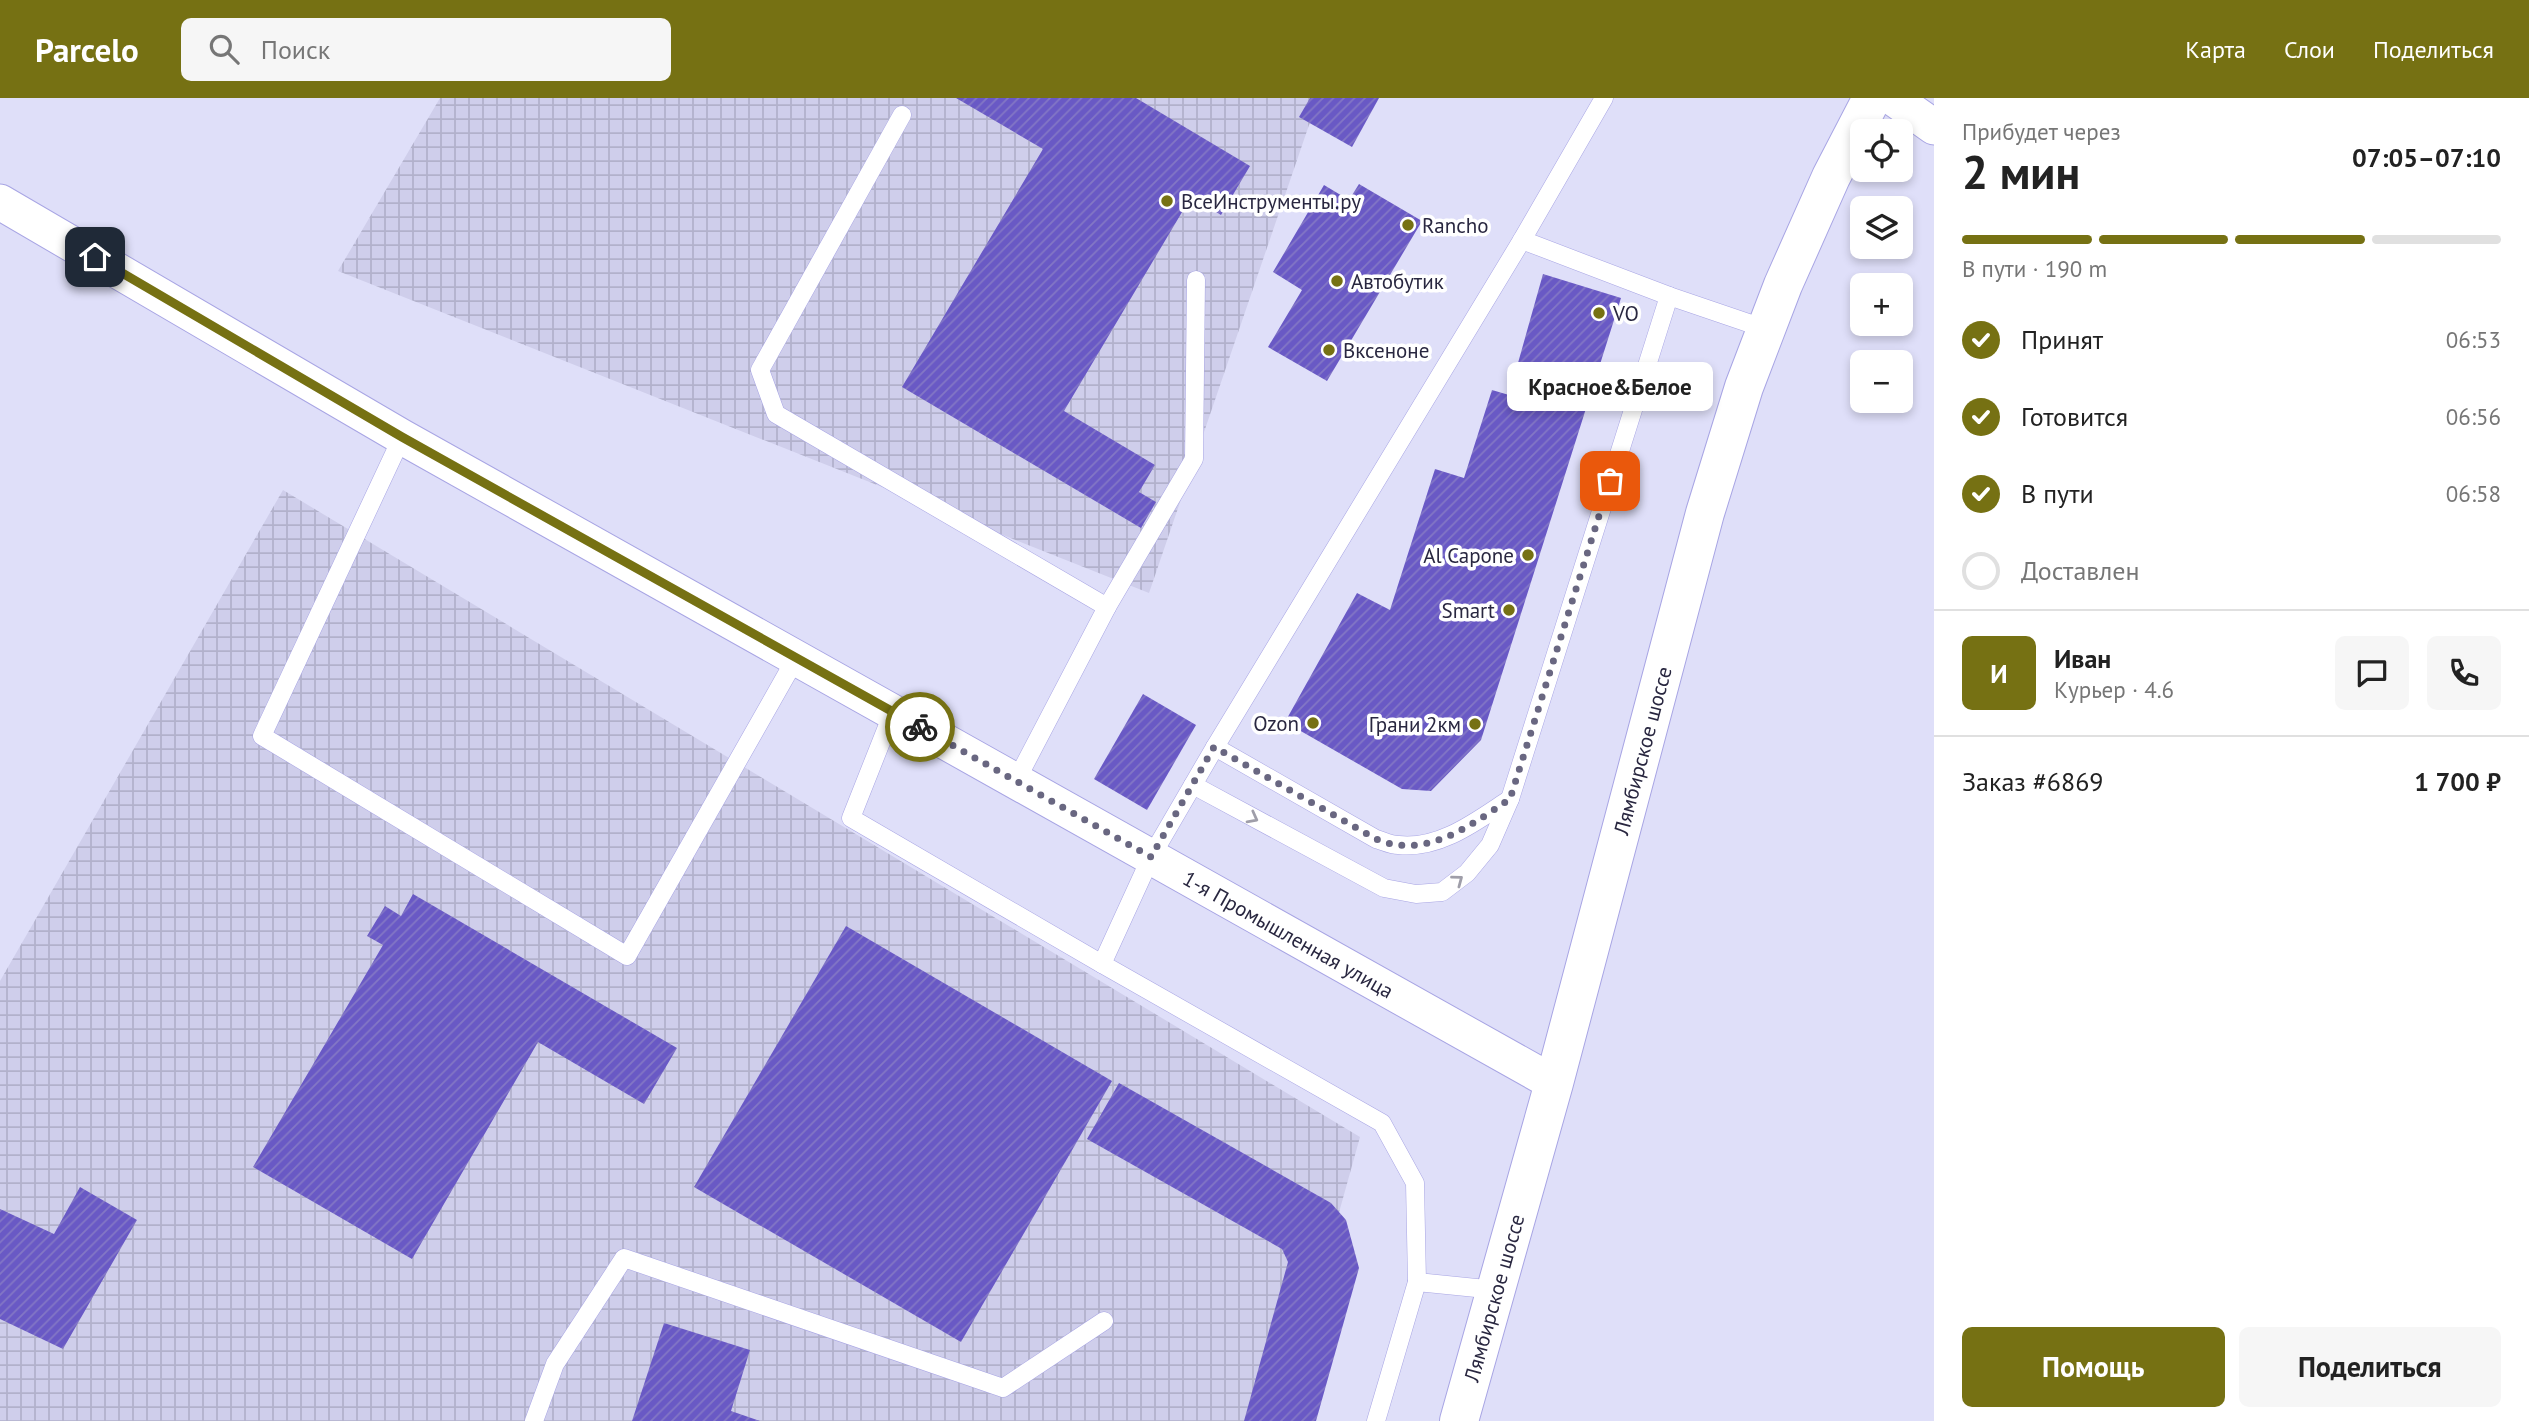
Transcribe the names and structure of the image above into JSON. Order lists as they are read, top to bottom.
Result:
{
  "streets": {
    "main road": ["Лямбирское шоссе"],
    "street": ["1-я Промышленная улица"]
  },
  "crossings": [
    ["Лямбирское шоссе", "1-я Промышленная улица"]
  ],
  "places": [
    "ВсеИнструменты.ру",
    "Rancho",
    "Автобутик",
    "VO",
    "Вксеноне",
    "Красное&Белое",
    "Al Capone",
    "Smart",
    "Ozon",
    "Грани 2км"
  ],
  "page": {
    "header": "Parcelo",
    "search": "Поиск",
    "nav": ["Карта", "Слои", "Поделиться"],
    "heading": ["2 мин", "Прибудет через", "07:05–07:10"],
    "panel": [
      "Иван",
      "Курьер · 4.6",
      "Заказ #6869",
      "1 700 ₽"
    ],
    "map_buttons": ["+", "−"],
    "bar": "В пути · 190 m",
    "list": [
      ["Принят", "06:53"],
      ["Готовится", "06:56"],
      ["В пути", "06:58"],
      "Доставлен"
    ],
    "bubble": "Красное&Белое",
    "round": "И",
    "buttons": ["Помощь", "Поделиться"]
  }
}
